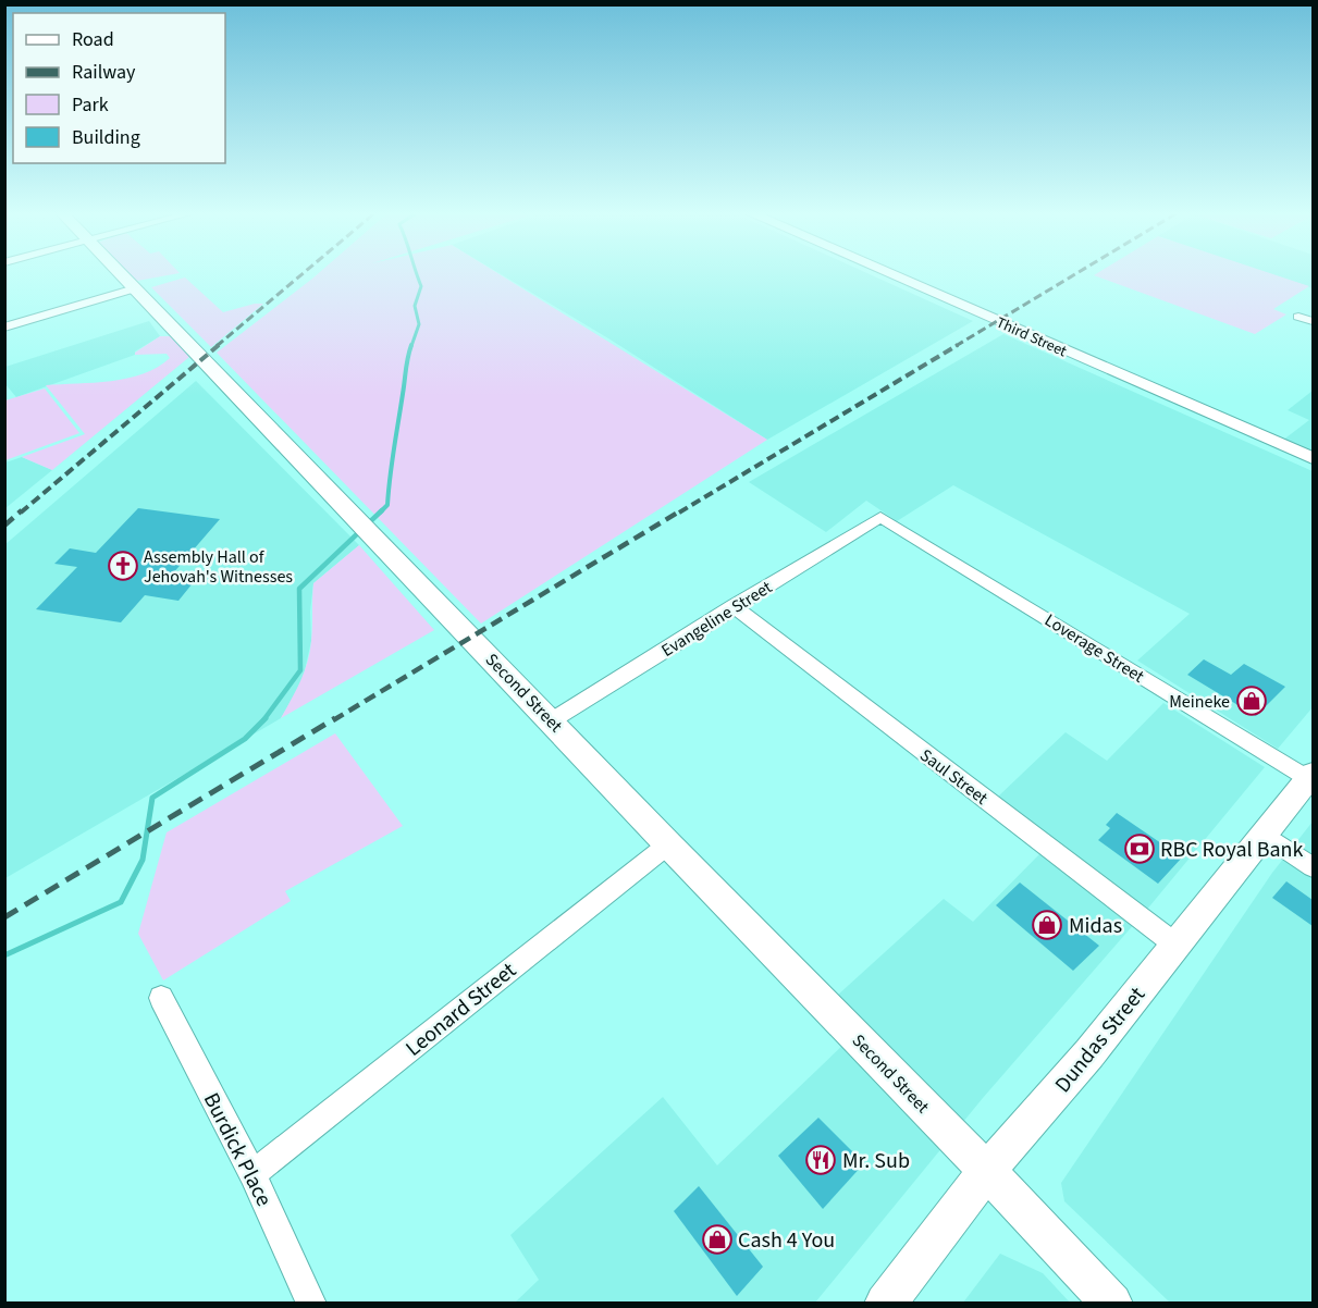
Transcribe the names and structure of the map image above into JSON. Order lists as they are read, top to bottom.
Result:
{
  "streets": {
    "street": [
      "Third Street",
      "Evangeline Street",
      "Loverage Street",
      "Second Street",
      "Saul Street",
      "Leonard Street",
      "Dundas Street",
      "Burdick Place"
    ]
  },
  "crossings": [
    ["Evangeline Street", "Loverage Street"],
    ["Evangeline Street", "Second Street"],
    ["Evangeline Street", "Saul Street"],
    ["Loverage Street", "Dundas Street"],
    ["Second Street", "Leonard Street"],
    ["Second Street", "Dundas Street"],
    ["Saul Street", "Dundas Street"],
    ["Leonard Street", "Burdick Place"]
  ],
  "places": {
    "church": ["Assembly Hall of Jehovah's Witnesses"],
    "shop": ["Meineke", "Midas", "Cash 4 You"],
    "bank": ["RBC Royal Bank"],
    "restaurant": ["Mr. Sub"]
  },
  "legend": [
    "Road",
    "Railway",
    "Park",
    "Building"
  ]
}
